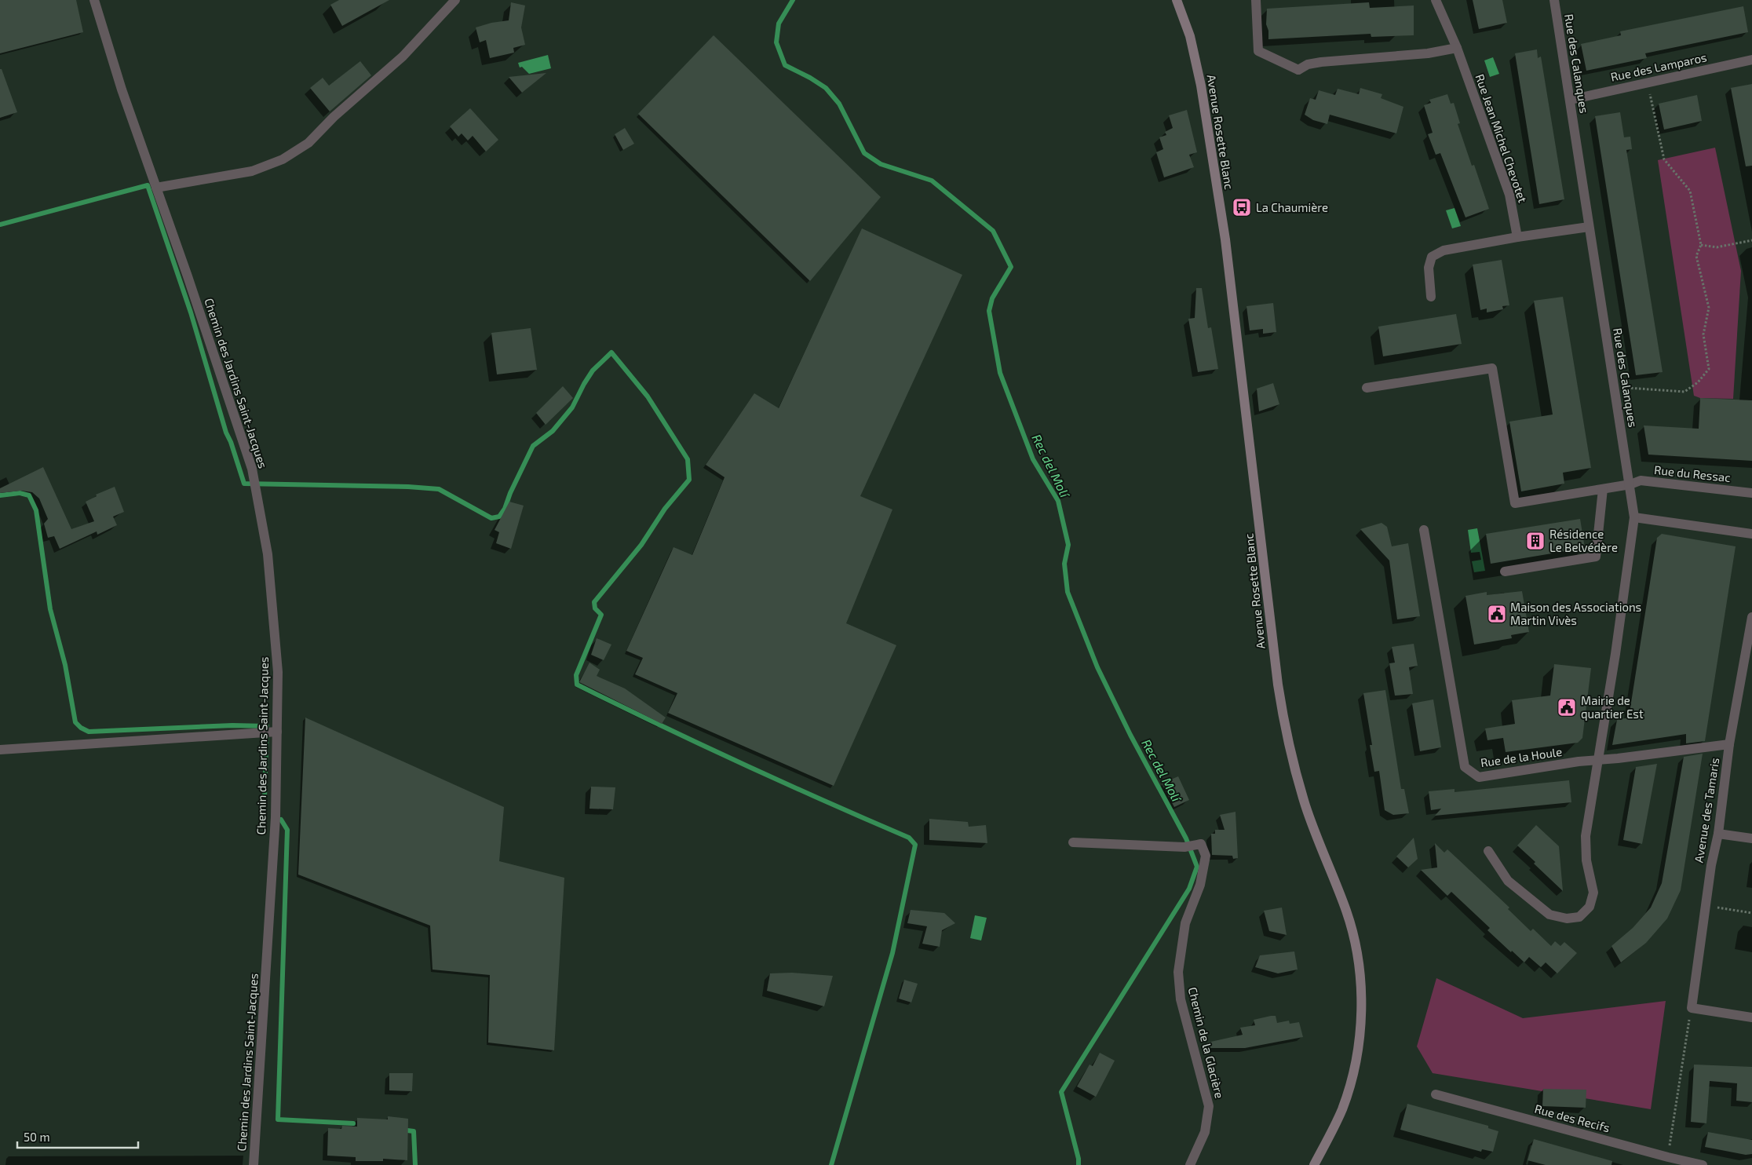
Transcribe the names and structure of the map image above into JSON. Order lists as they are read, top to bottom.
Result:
{
  "streets": {
    "main road": ["Avenue Rosette Blanc"],
    "street": [
      "Rue des Calanques",
      "Rue des Lamparos",
      "Rue Jean Michel Chevotet",
      "Chemin des Jardins Saint-Jacques",
      "Rue du Ressac",
      "Rue de la Houle",
      "Avenue des Tamaris",
      "Chemin de la Glacière",
      "Rue des Recifs"
    ]
  },
  "crossings": [
    ["Rue des Calanques", "Rue des Lamparos"],
    ["Rue des Calanques", "Rue du Ressac"],
    ["Rue des Calanques", "Rue de la Houle"],
    ["Rue de la Houle", "Avenue des Tamaris"]
  ],
  "water": ["Rec del Molí"],
  "places": {
    "bus stop": ["La Chaumière"],
    "building": ["Résidence Le Belvédère"],
    "public building": ["Maison des Associations Martin Vivès", "Mairie de quartier Est"]
  },
  "scale_bar": "50 m"
}
